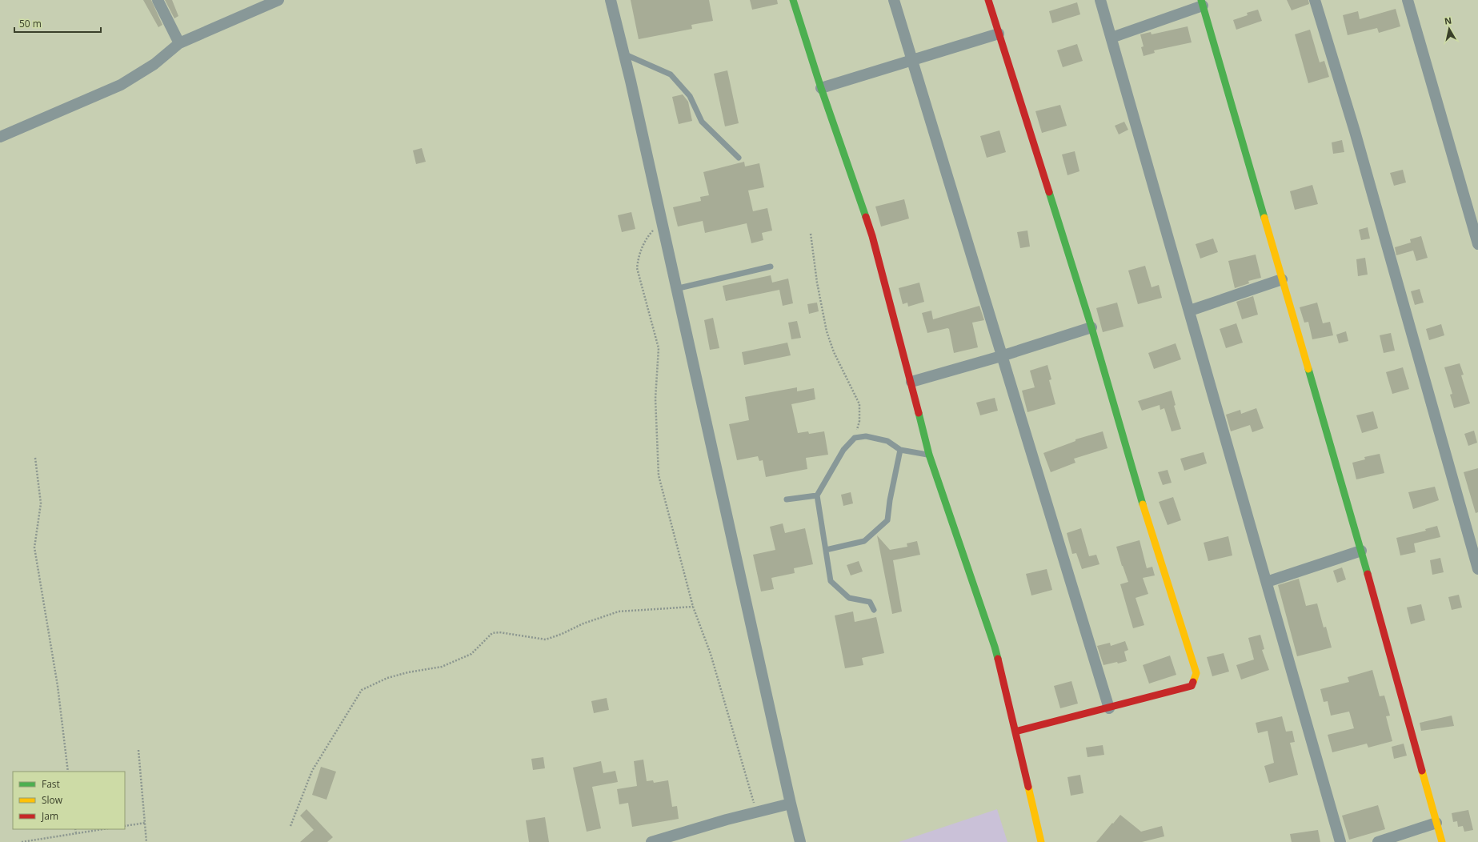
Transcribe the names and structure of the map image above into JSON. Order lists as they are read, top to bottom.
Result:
{
  "legend": ["Fast", "Slow", "Jam"],
  "scale_bar": "50 m",
  "north": "top"
}
